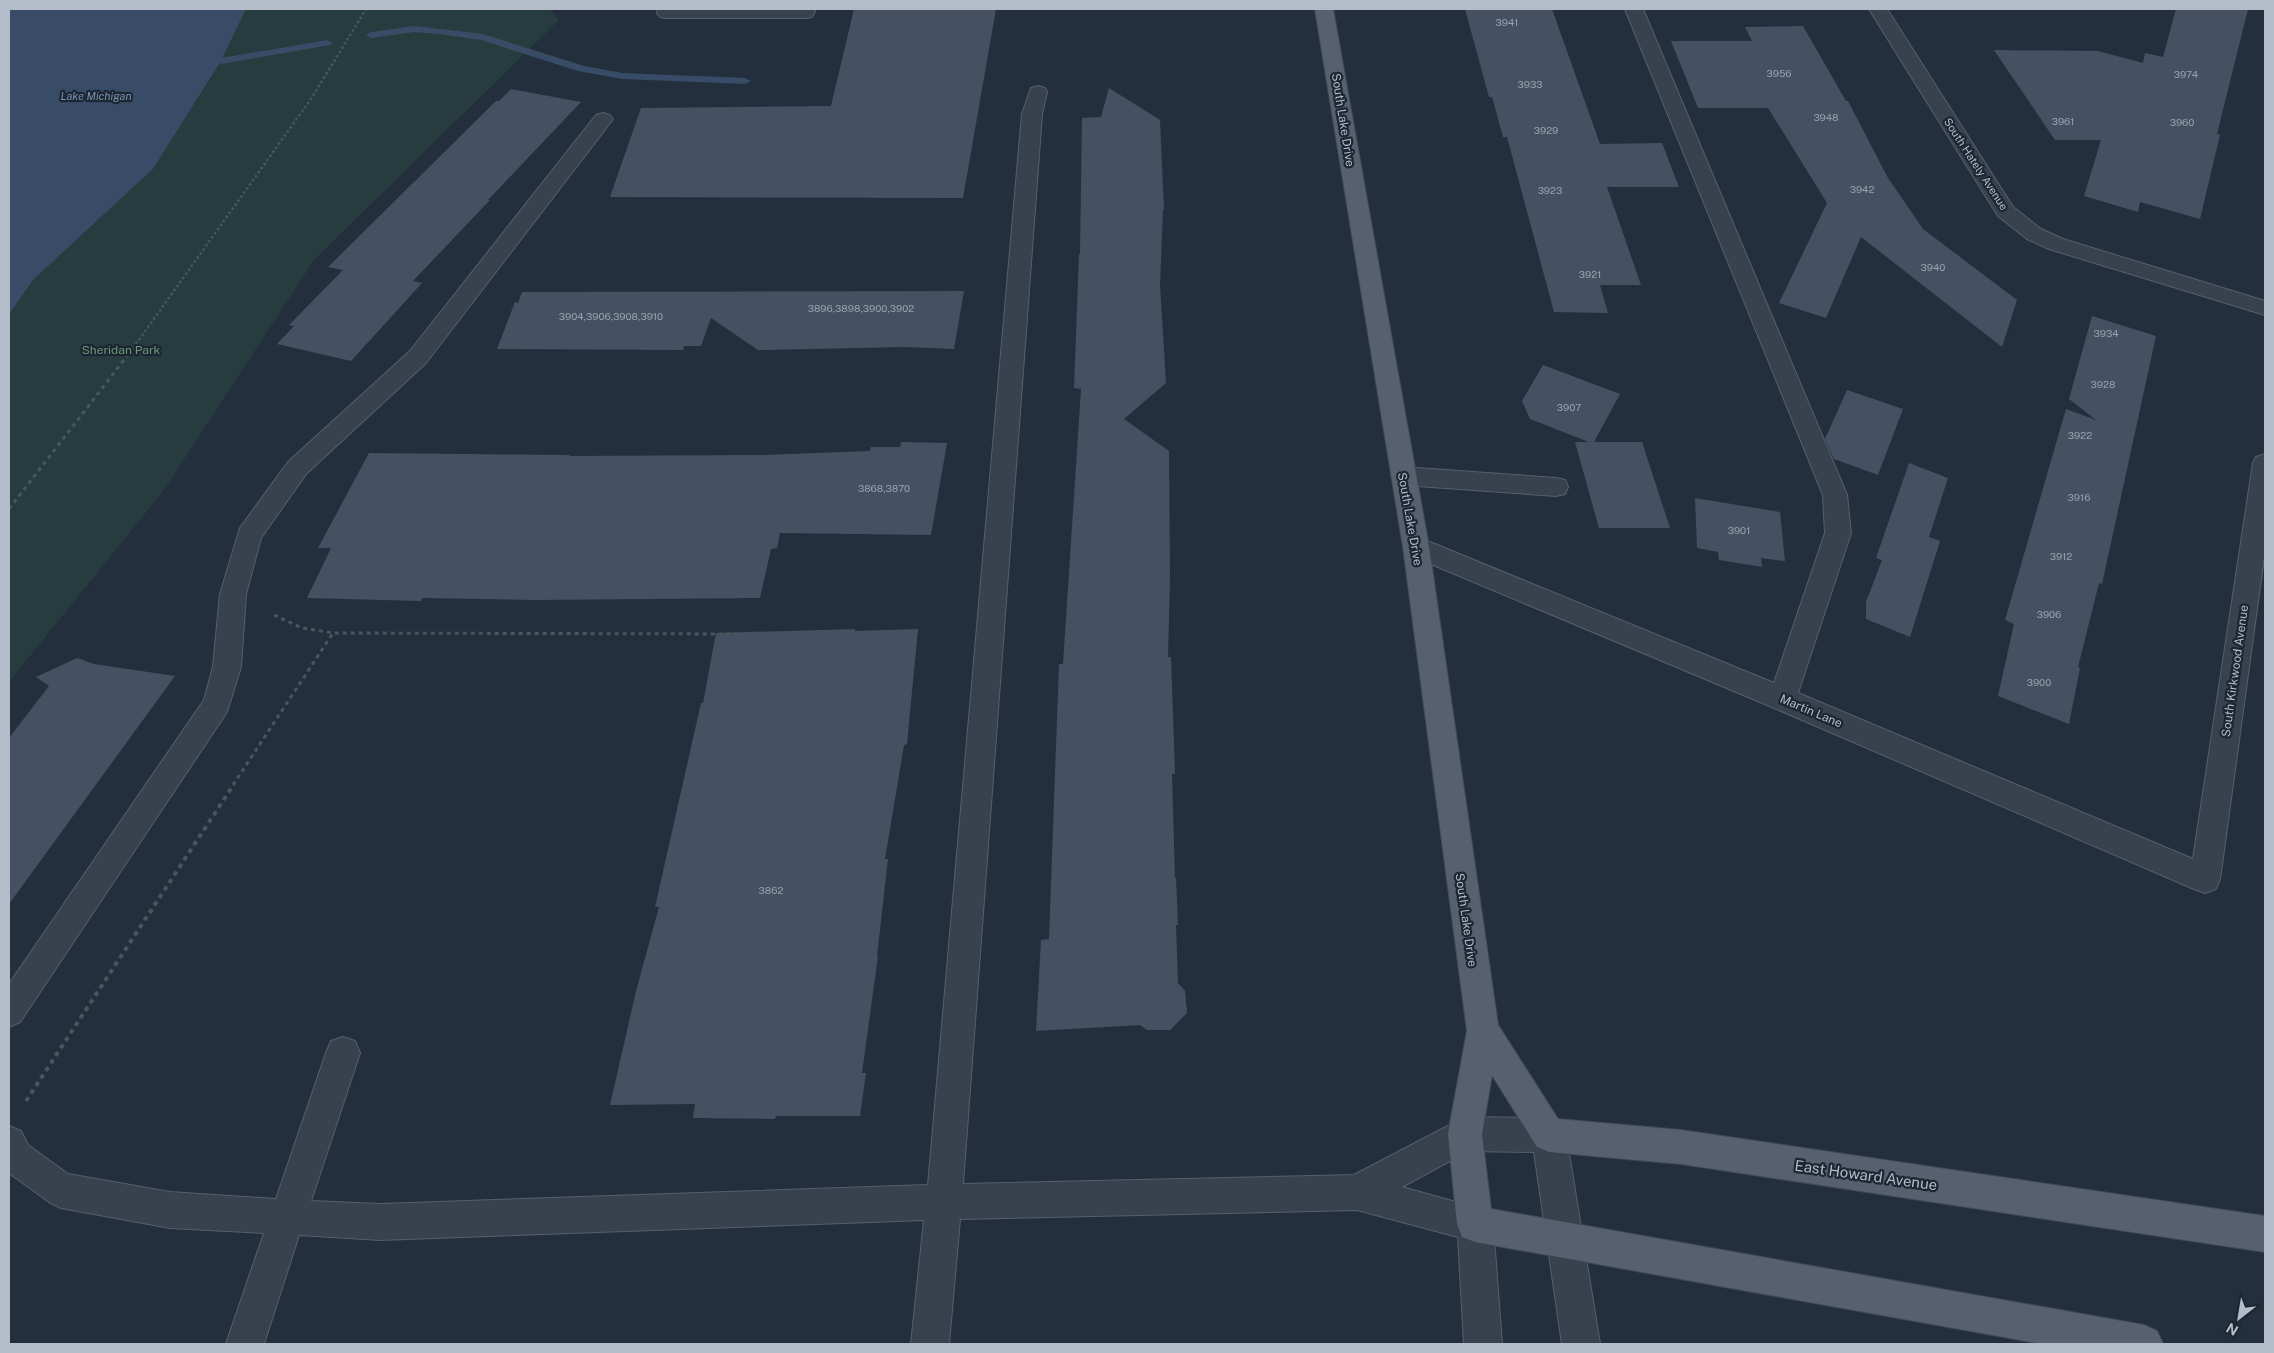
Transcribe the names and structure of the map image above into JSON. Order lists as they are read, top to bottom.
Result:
{
  "streets": {
    "main road": ["South Lake Drive", "East Howard Avenue"],
    "street": ["South Hately Avenue", "South Kirkwood Avenue", "Martin Lane"]
  },
  "crossings": [
    ["South Lake Drive", "Martin Lane"],
    ["South Lake Drive", "East Howard Avenue"],
    ["South Kirkwood Avenue", "Martin Lane"]
  ],
  "water": ["Lake Michigan"],
  "parks": ["Sheridan Park"],
  "house_numbers": [
    "3941",
    "3956",
    "3974",
    "3933",
    "3948",
    "3961",
    "3960",
    "3929",
    "3942",
    "3923",
    "3940",
    "3921",
    "3896,3898,3900,3902",
    "3904,3906,3908,3910",
    "3934",
    "3928",
    "3907",
    "3922",
    "3868,3870",
    "3916",
    "3901",
    "3912",
    "3906",
    "3900",
    "3862"
  ],
  "north": "bottom left"
}
